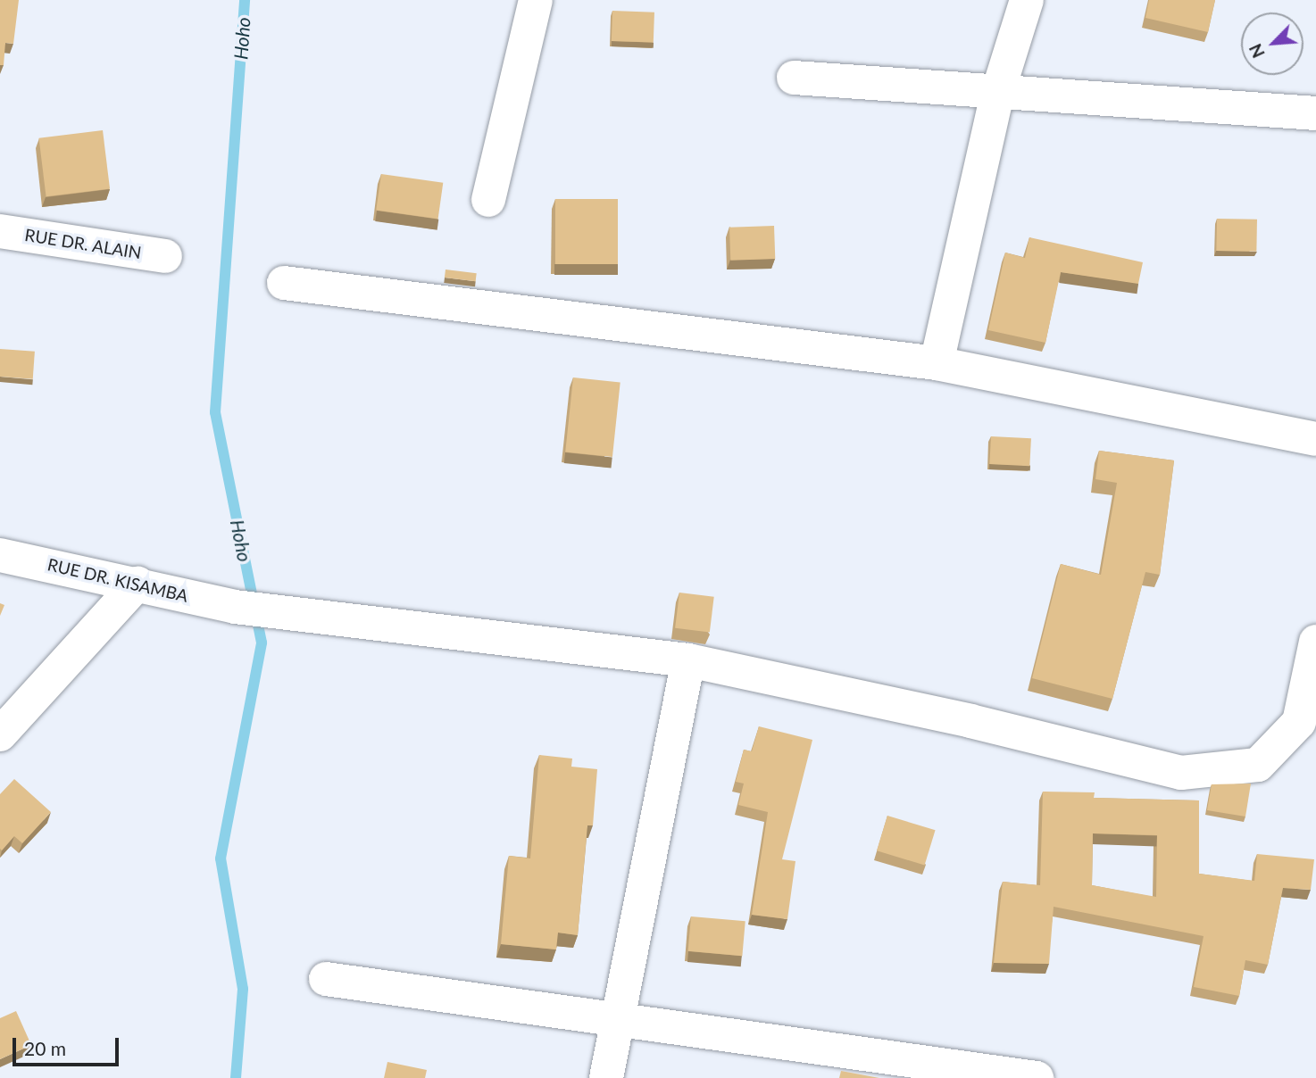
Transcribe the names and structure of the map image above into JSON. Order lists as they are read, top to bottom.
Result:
{
  "streets": {
    "street": ["RUE DR. ALAIN", "RUE DR. KISAMBA"]
  },
  "water": ["Hoho"],
  "scale_bar": "20 m",
  "north": "bottom left"
}
